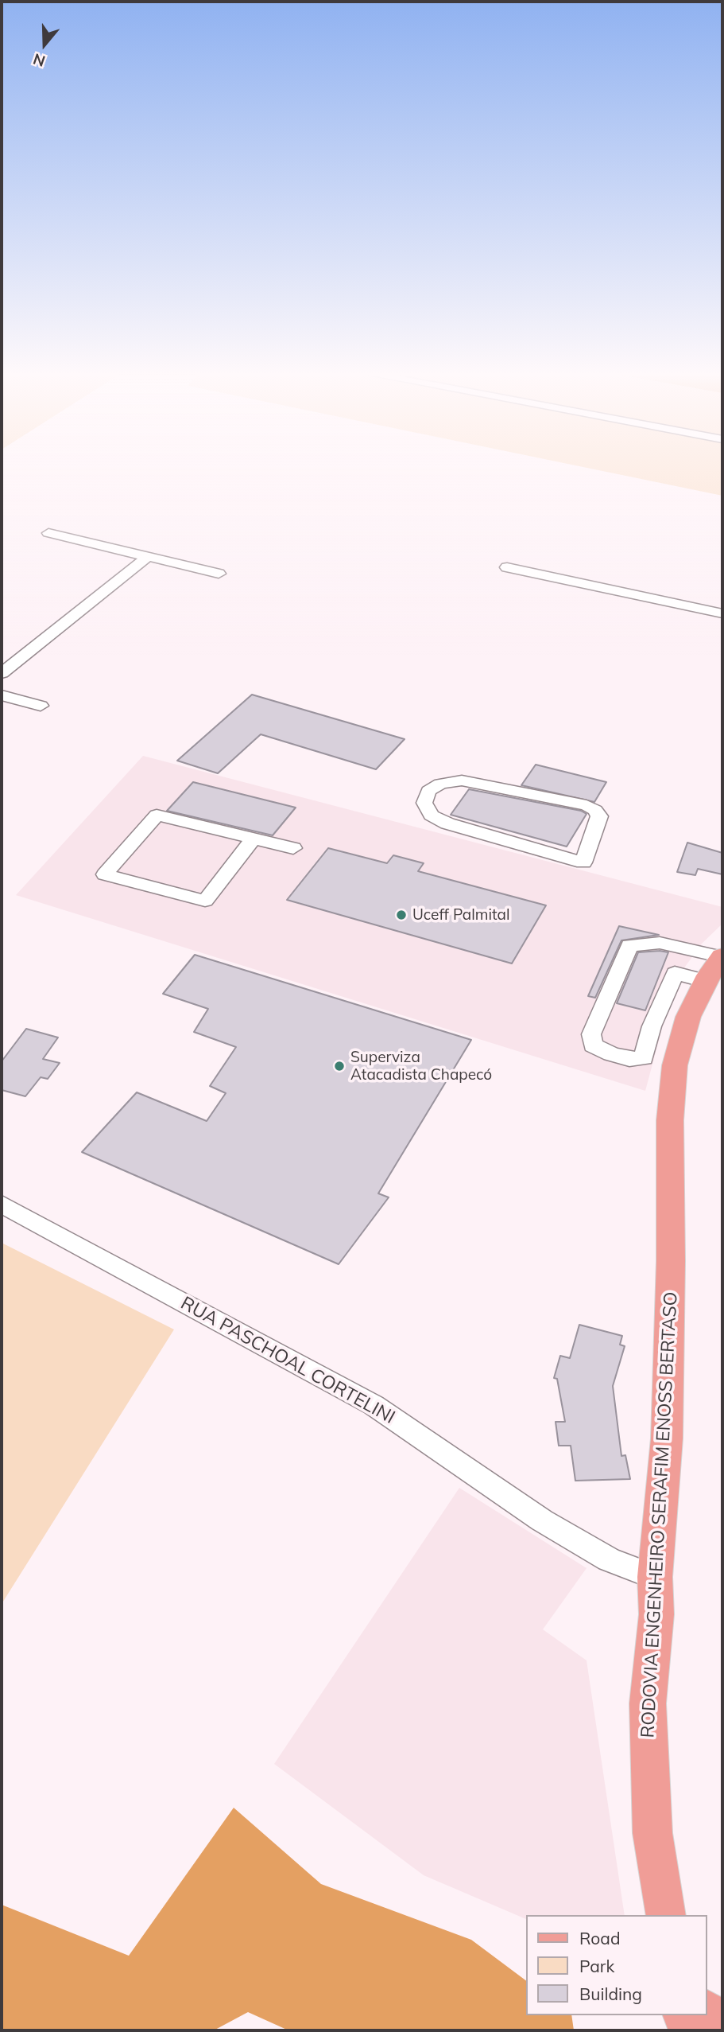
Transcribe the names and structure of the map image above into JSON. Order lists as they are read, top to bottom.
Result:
{
  "streets": {
    "main road": ["RODOVIA ENGENHEIRO SERAFIM ENOSS BERTASO"],
    "street": ["RUA PASCHOAL CORTELINI"]
  },
  "crossings": [
    ["RUA PASCHOAL CORTELINI", "RODOVIA ENGENHEIRO SERAFIM ENOSS BERTASO"]
  ],
  "places": ["Uceff Palmital", "Superviza Atacadista Chapecó"],
  "legend": ["Road", "Park", "Building"],
  "north": "bottom"
}
